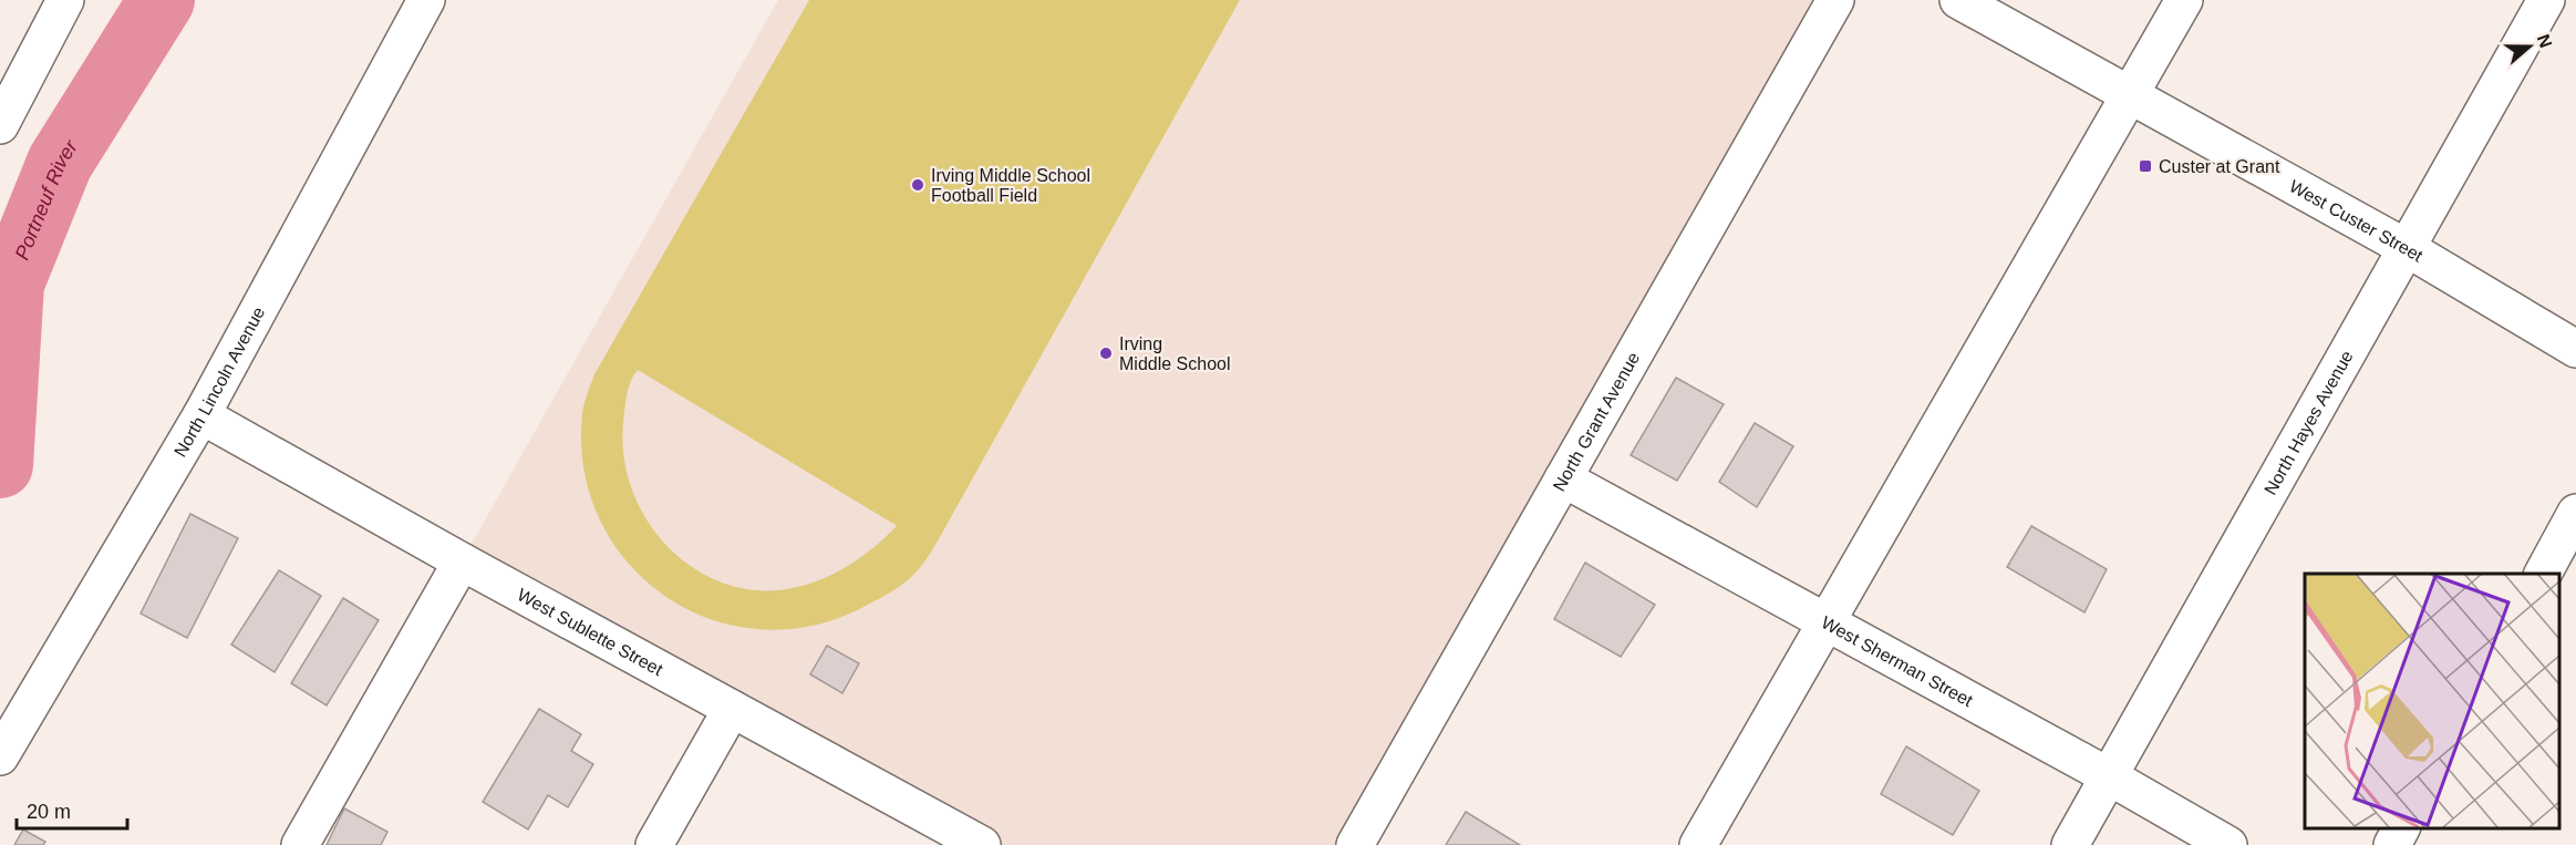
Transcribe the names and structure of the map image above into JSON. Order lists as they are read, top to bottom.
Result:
{
  "streets": {
    "street": [
      "West Custer Street",
      "North Lincoln Avenue",
      "North Grant Avenue",
      "North Hayes Avenue",
      "West Sublette Street",
      "West Sherman Street"
    ]
  },
  "crossings": [
    ["West Custer Street", "North Hayes Avenue"],
    ["North Lincoln Avenue", "West Sublette Street"],
    ["North Grant Avenue", "West Sherman Street"],
    ["North Hayes Avenue", "West Sherman Street"]
  ],
  "water": ["Portneuf River"],
  "places": {
    "transit": ["Custer at Grant"],
    "other": ["Irving Middle School Football Field", "Irving Middle School"]
  },
  "scale_bar": "20 m",
  "north": "right"
}
